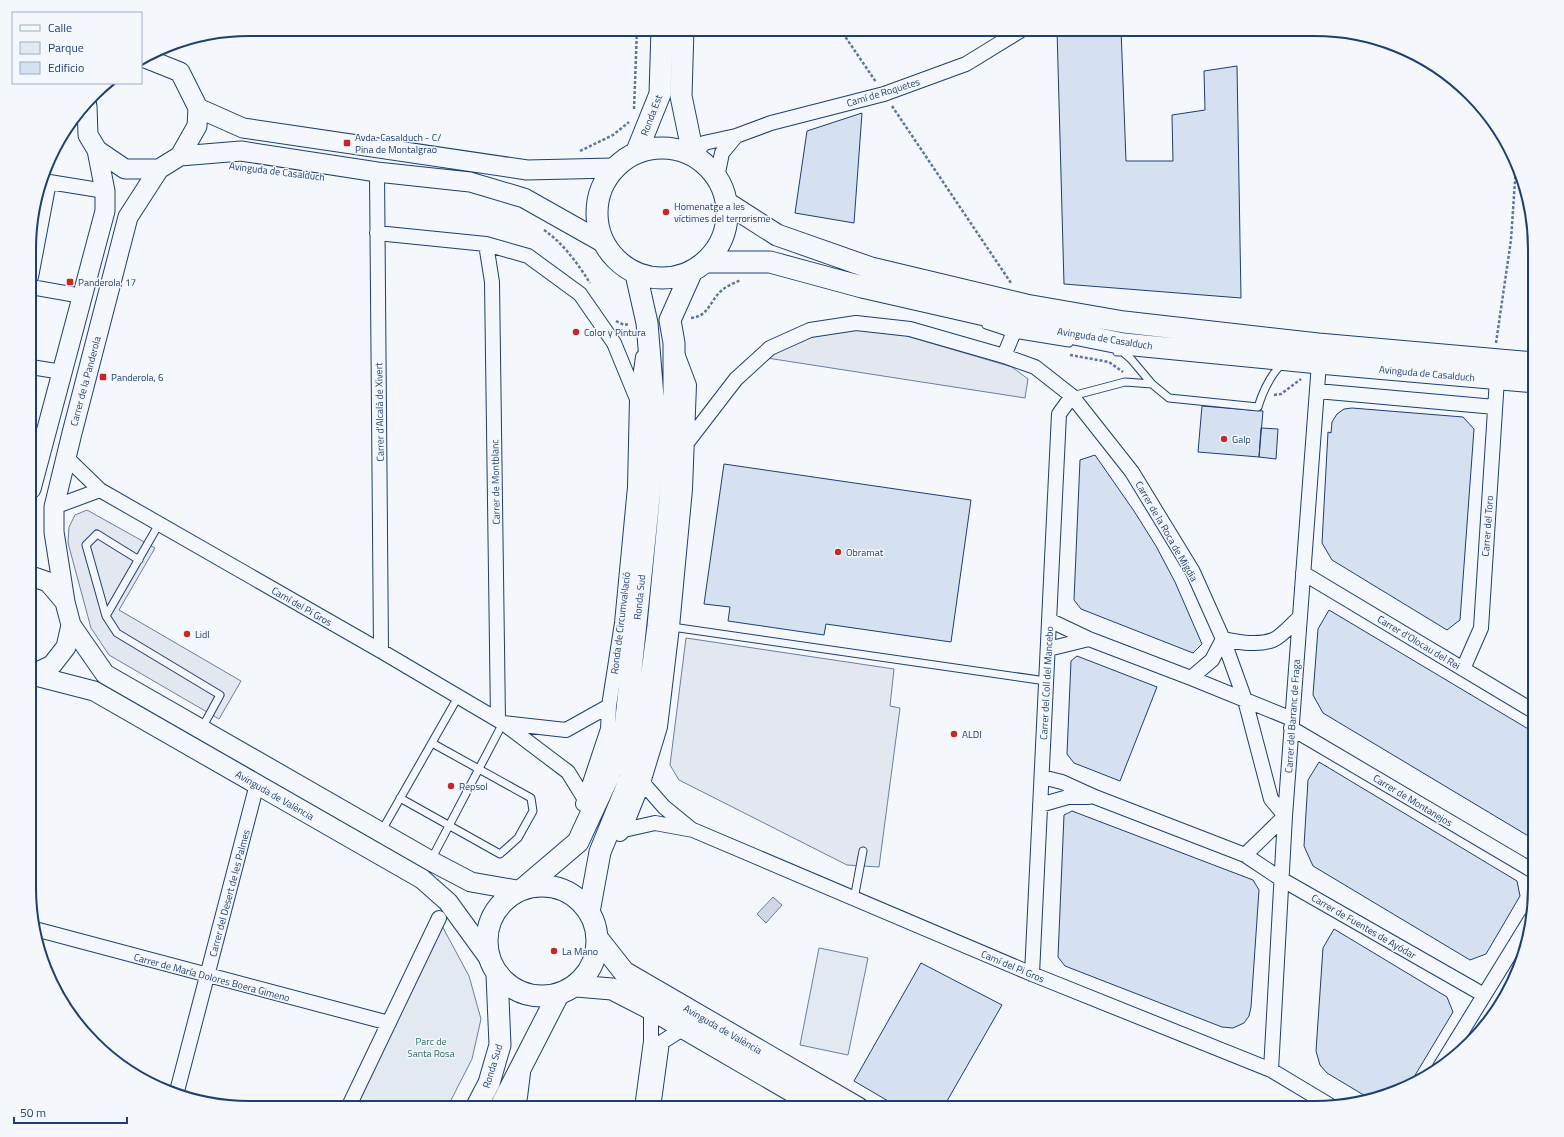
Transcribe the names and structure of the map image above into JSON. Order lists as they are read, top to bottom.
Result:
{
  "streets": {
    "main road": [
      "Ronda Est",
      "Avinguda de Casalduch",
      "Carrer de la Panderola",
      "Ronda Sud",
      "Avinguda de València"
    ],
    "street": [
      "Camí de Roquetes",
      "Carrer d'Alcalà de Xivert",
      "Carrer de Montblanc",
      "Carrer del Toro",
      "Carrer de la Roca de Migdia",
      "Camí del Pi Gros",
      "Ronda de Circumval·lació",
      "Carrer d'Olocau del Rei",
      "Carrer del Coll del Mancebo",
      "Carrer del Barranc de Fraga",
      "Carrer de Montanejos",
      "Carrer del Desert de les Palmes",
      "Carrer de Fuentes de Ayódar",
      "Carrer de María Dolores Boera Gimeno"
    ]
  },
  "crossings": [
    ["Camí de Roquetes", "Ronda Est"],
    ["Camí de Roquetes", "Avinguda de Casalduch"],
    ["Camí de Roquetes", "Ronda Sud"],
    ["Ronda Est", "Avinguda de Casalduch"],
    ["Ronda Est", "Ronda Sud"],
    ["Avinguda de Casalduch", "Carrer d'Alcalà de Xivert"],
    ["Avinguda de Casalduch", "Carrer del Toro"],
    ["Avinguda de Casalduch", "Ronda Sud"],
    ["Avinguda de Casalduch", "Carrer del Barranc de Fraga"],
    ["Carrer de la Panderola", "Camí del Pi Gros"],
    ["Carrer de la Panderola", "Avinguda de València"],
    ["Carrer d'Alcalà de Xivert", "Camí del Pi Gros"],
    ["Carrer d'Alcalà de Xivert", "Ronda de Circumval·lació"],
    ["Carrer de Montblanc", "Camí del Pi Gros"],
    ["Carrer de Montblanc", "Ronda de Circumval·lació"],
    ["Carrer del Toro", "Carrer d'Olocau del Rei"],
    ["Carrer de la Roca de Migdia", "Carrer del Coll del Mancebo"],
    ["Carrer de la Roca de Migdia", "Carrer del Barranc de Fraga"],
    ["Carrer de la Roca de Migdia", "Carrer de Montanejos"],
    ["Ronda Sud", "Ronda de Circumval·lació"],
    ["Ronda Sud", "Avinguda de València"],
    ["Camí del Pi Gros", "Ronda de Circumval·lació"],
    ["Camí del Pi Gros", "Carrer del Coll del Mancebo"],
    ["Camí del Pi Gros", "Carrer del Barranc de Fraga"],
    ["Carrer d'Olocau del Rei", "Carrer del Barranc de Fraga"],
    ["Carrer del Coll del Mancebo", "Carrer de Montanejos"],
    ["Carrer del Coll del Mancebo", "Carrer de Fuentes de Ayódar"],
    ["Carrer del Barranc de Fraga", "Carrer de Montanejos"],
    ["Carrer del Barranc de Fraga", "Carrer de Fuentes de Ayódar"],
    ["Avinguda de València", "Carrer del Desert de les Palmes"],
    ["Carrer del Desert de les Palmes", "Carrer de María Dolores Boera Gimeno"]
  ],
  "parks": ["Parc de Santa Rosa"],
  "places": {
    "transit": ["Avda. Casalduch - C/ Pina de Montalgrao", "Panderola, 17", "Panderola, 6"],
    "other": [
      "Homenatge a les víctimes del terrorisme",
      "Color y Pintura",
      "Galp",
      "Obramat",
      "Lidl",
      "ALDI",
      "Repsol",
      "La Mano"
    ]
  },
  "legend": ["Calle", "Parque", "Edificio"],
  "scale_bar": "50 m"
}
